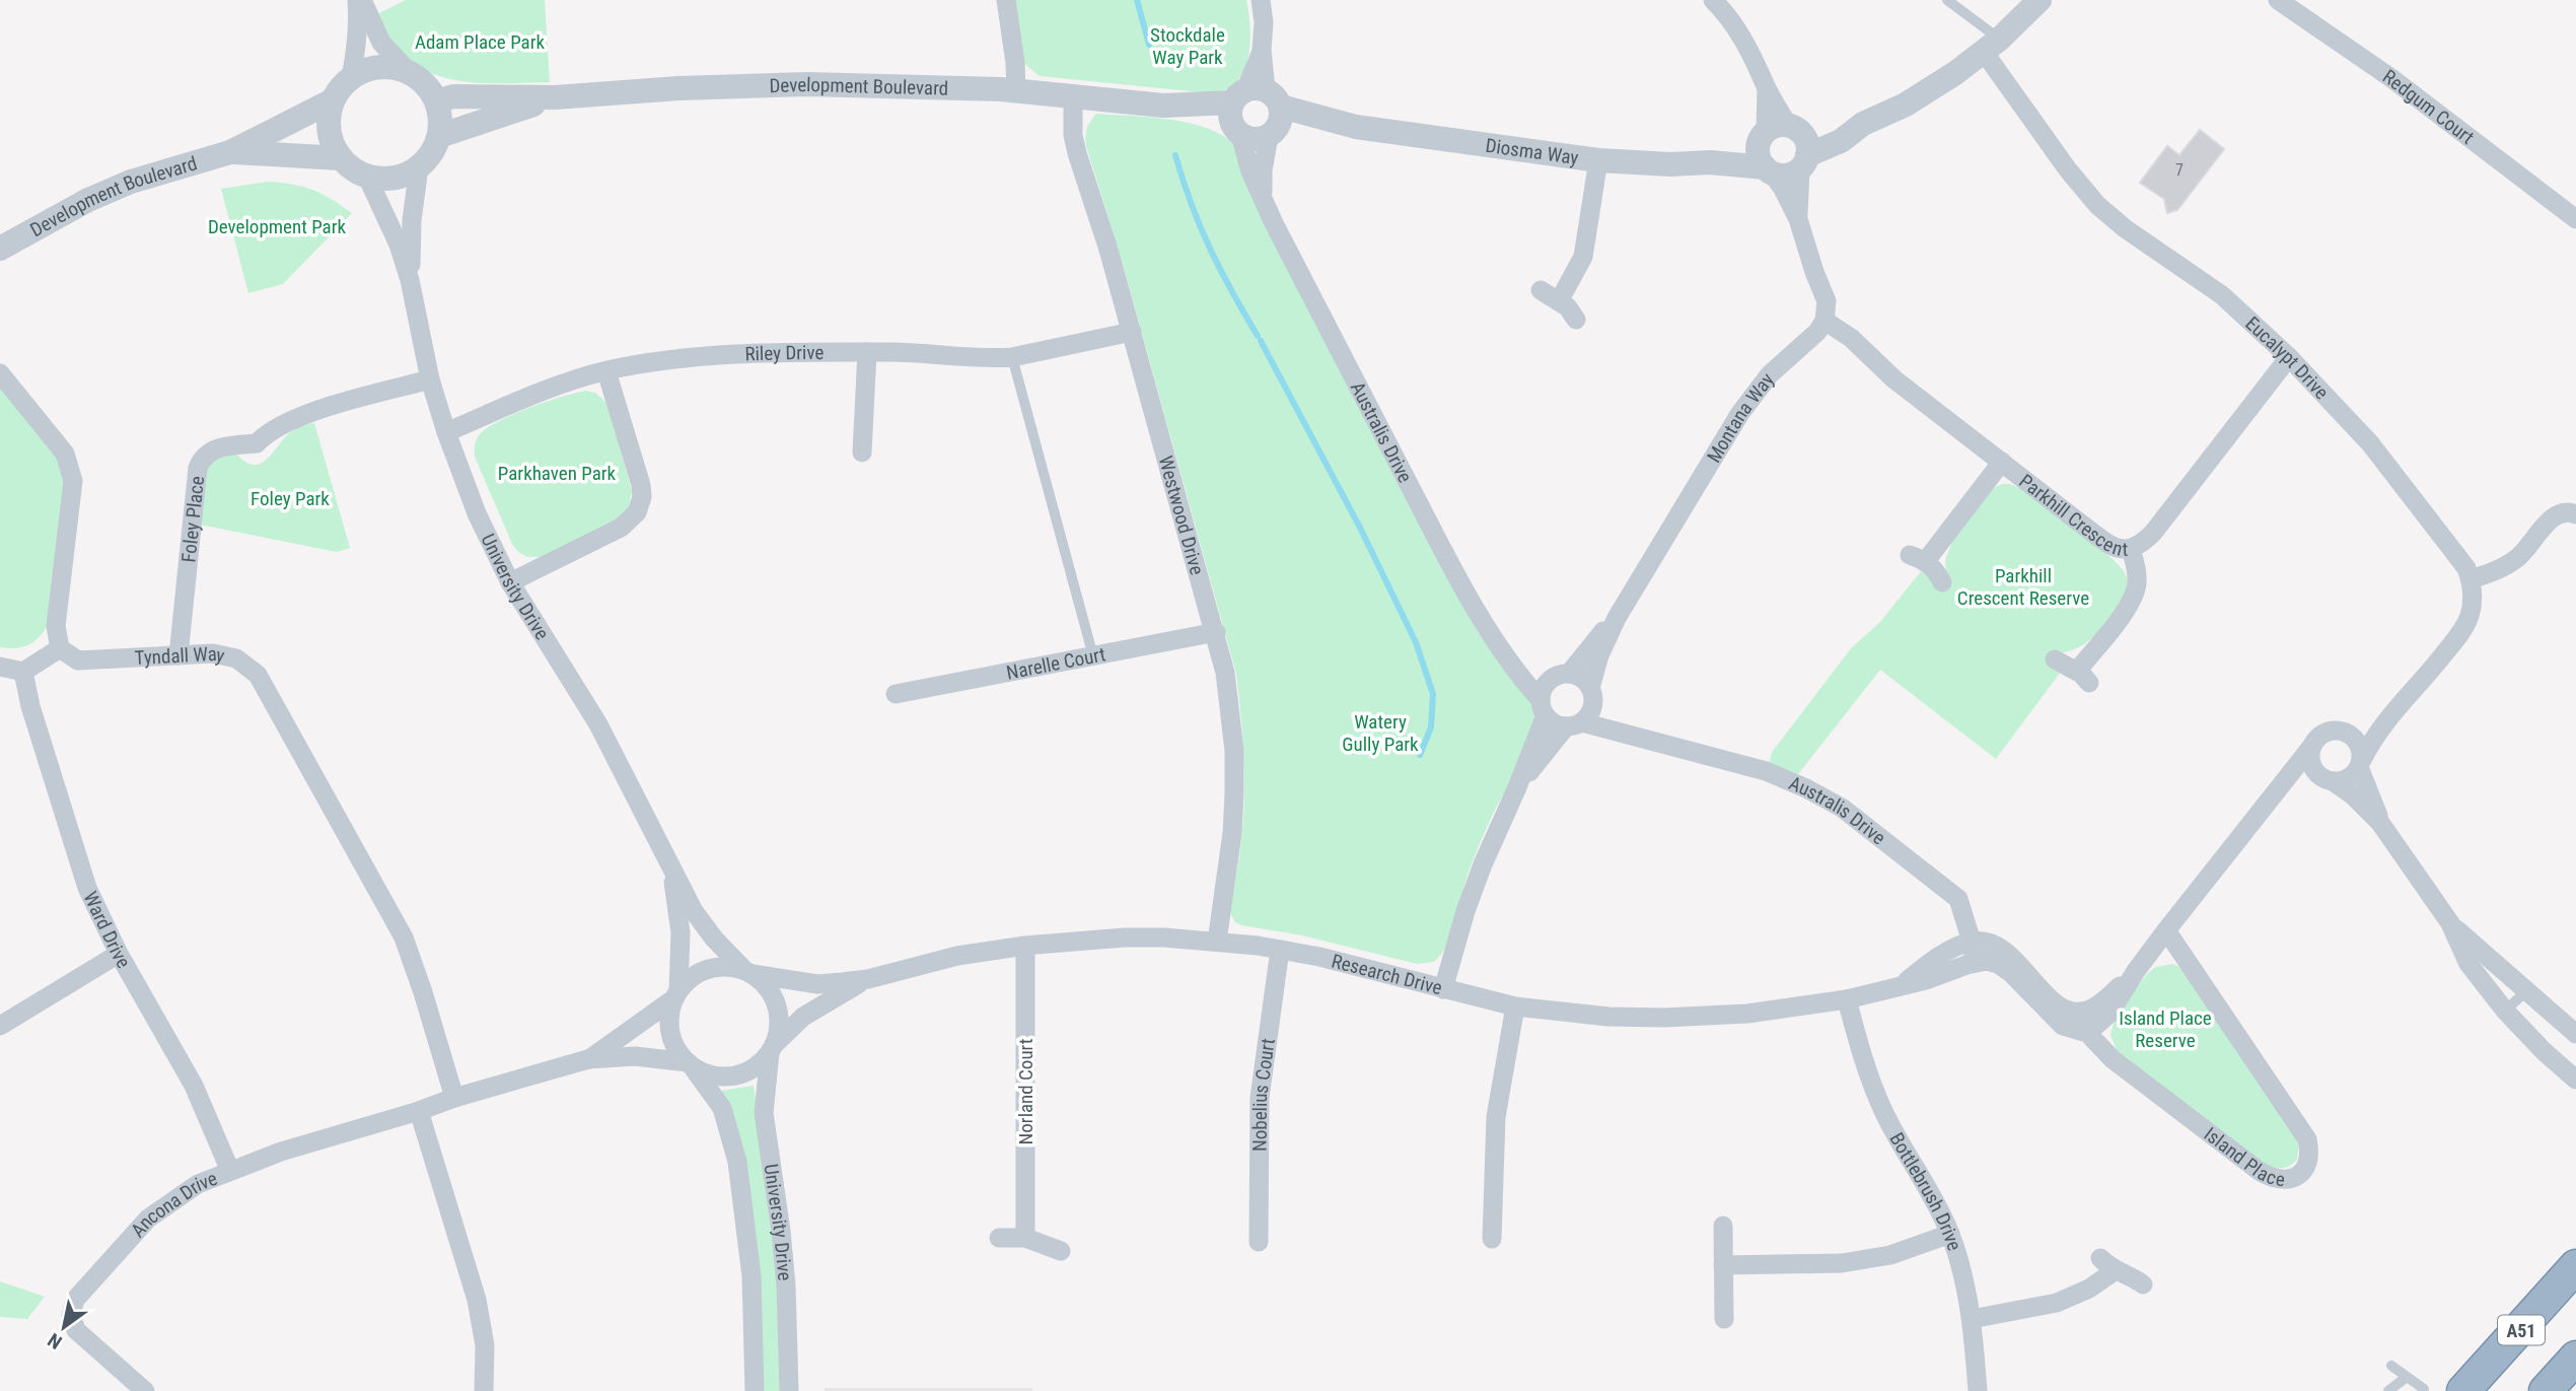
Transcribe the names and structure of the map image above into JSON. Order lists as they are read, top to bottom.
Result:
{
  "streets": {
    "highway": ["A51"],
    "street": [
      "Development Boulevard",
      "Redgum Court",
      "Diosma Way",
      "Riley Drive",
      "Eucalypt Drive",
      "Montana Way",
      "Australis Drive",
      "Parkhill Crescent",
      "Westwood Drive",
      "Foley Place",
      "University Drive",
      "Tyndall Way",
      "Narelle Court",
      "Ward Drive",
      "Research Drive",
      "Norland Court",
      "Nobelius Court",
      "Island Place",
      "Bottlebrush Drive",
      "Ancona Drive"
    ]
  },
  "crossings": [
    ["Development Boulevard", "Diosma Way"],
    ["Development Boulevard", "Australis Drive"],
    ["Development Boulevard", "Westwood Drive"],
    ["Development Boulevard", "University Drive"],
    ["Diosma Way", "Eucalypt Drive"],
    ["Diosma Way", "Australis Drive"],
    ["Riley Drive", "Westwood Drive"],
    ["Riley Drive", "University Drive"],
    ["Eucalypt Drive", "Parkhill Crescent"],
    ["Montana Way", "Australis Drive"],
    ["Montana Way", "Parkhill Crescent"],
    ["Australis Drive", "Research Drive"],
    ["Westwood Drive", "Narelle Court"],
    ["Westwood Drive", "Research Drive"],
    ["Foley Place", "University Drive"],
    ["Foley Place", "Tyndall Way"],
    ["University Drive", "Research Drive"],
    ["University Drive", "Ancona Drive"],
    ["Tyndall Way", "Ancona Drive"],
    ["Ward Drive", "Ancona Drive"],
    ["Research Drive", "Norland Court"],
    ["Research Drive", "Nobelius Court"],
    ["Research Drive", "Bottlebrush Drive"],
    ["Research Drive", "Ancona Drive"]
  ],
  "parks": [
    "Stockdale Way Park",
    "Adam Place Park",
    "Development Park",
    "Parkhaven Park",
    "Foley Park",
    "Parkhill Crescent Reserve",
    "Watery Gully Park",
    "Island Place Reserve"
  ],
  "house_numbers": ["7"],
  "north": "bottom left"
}
